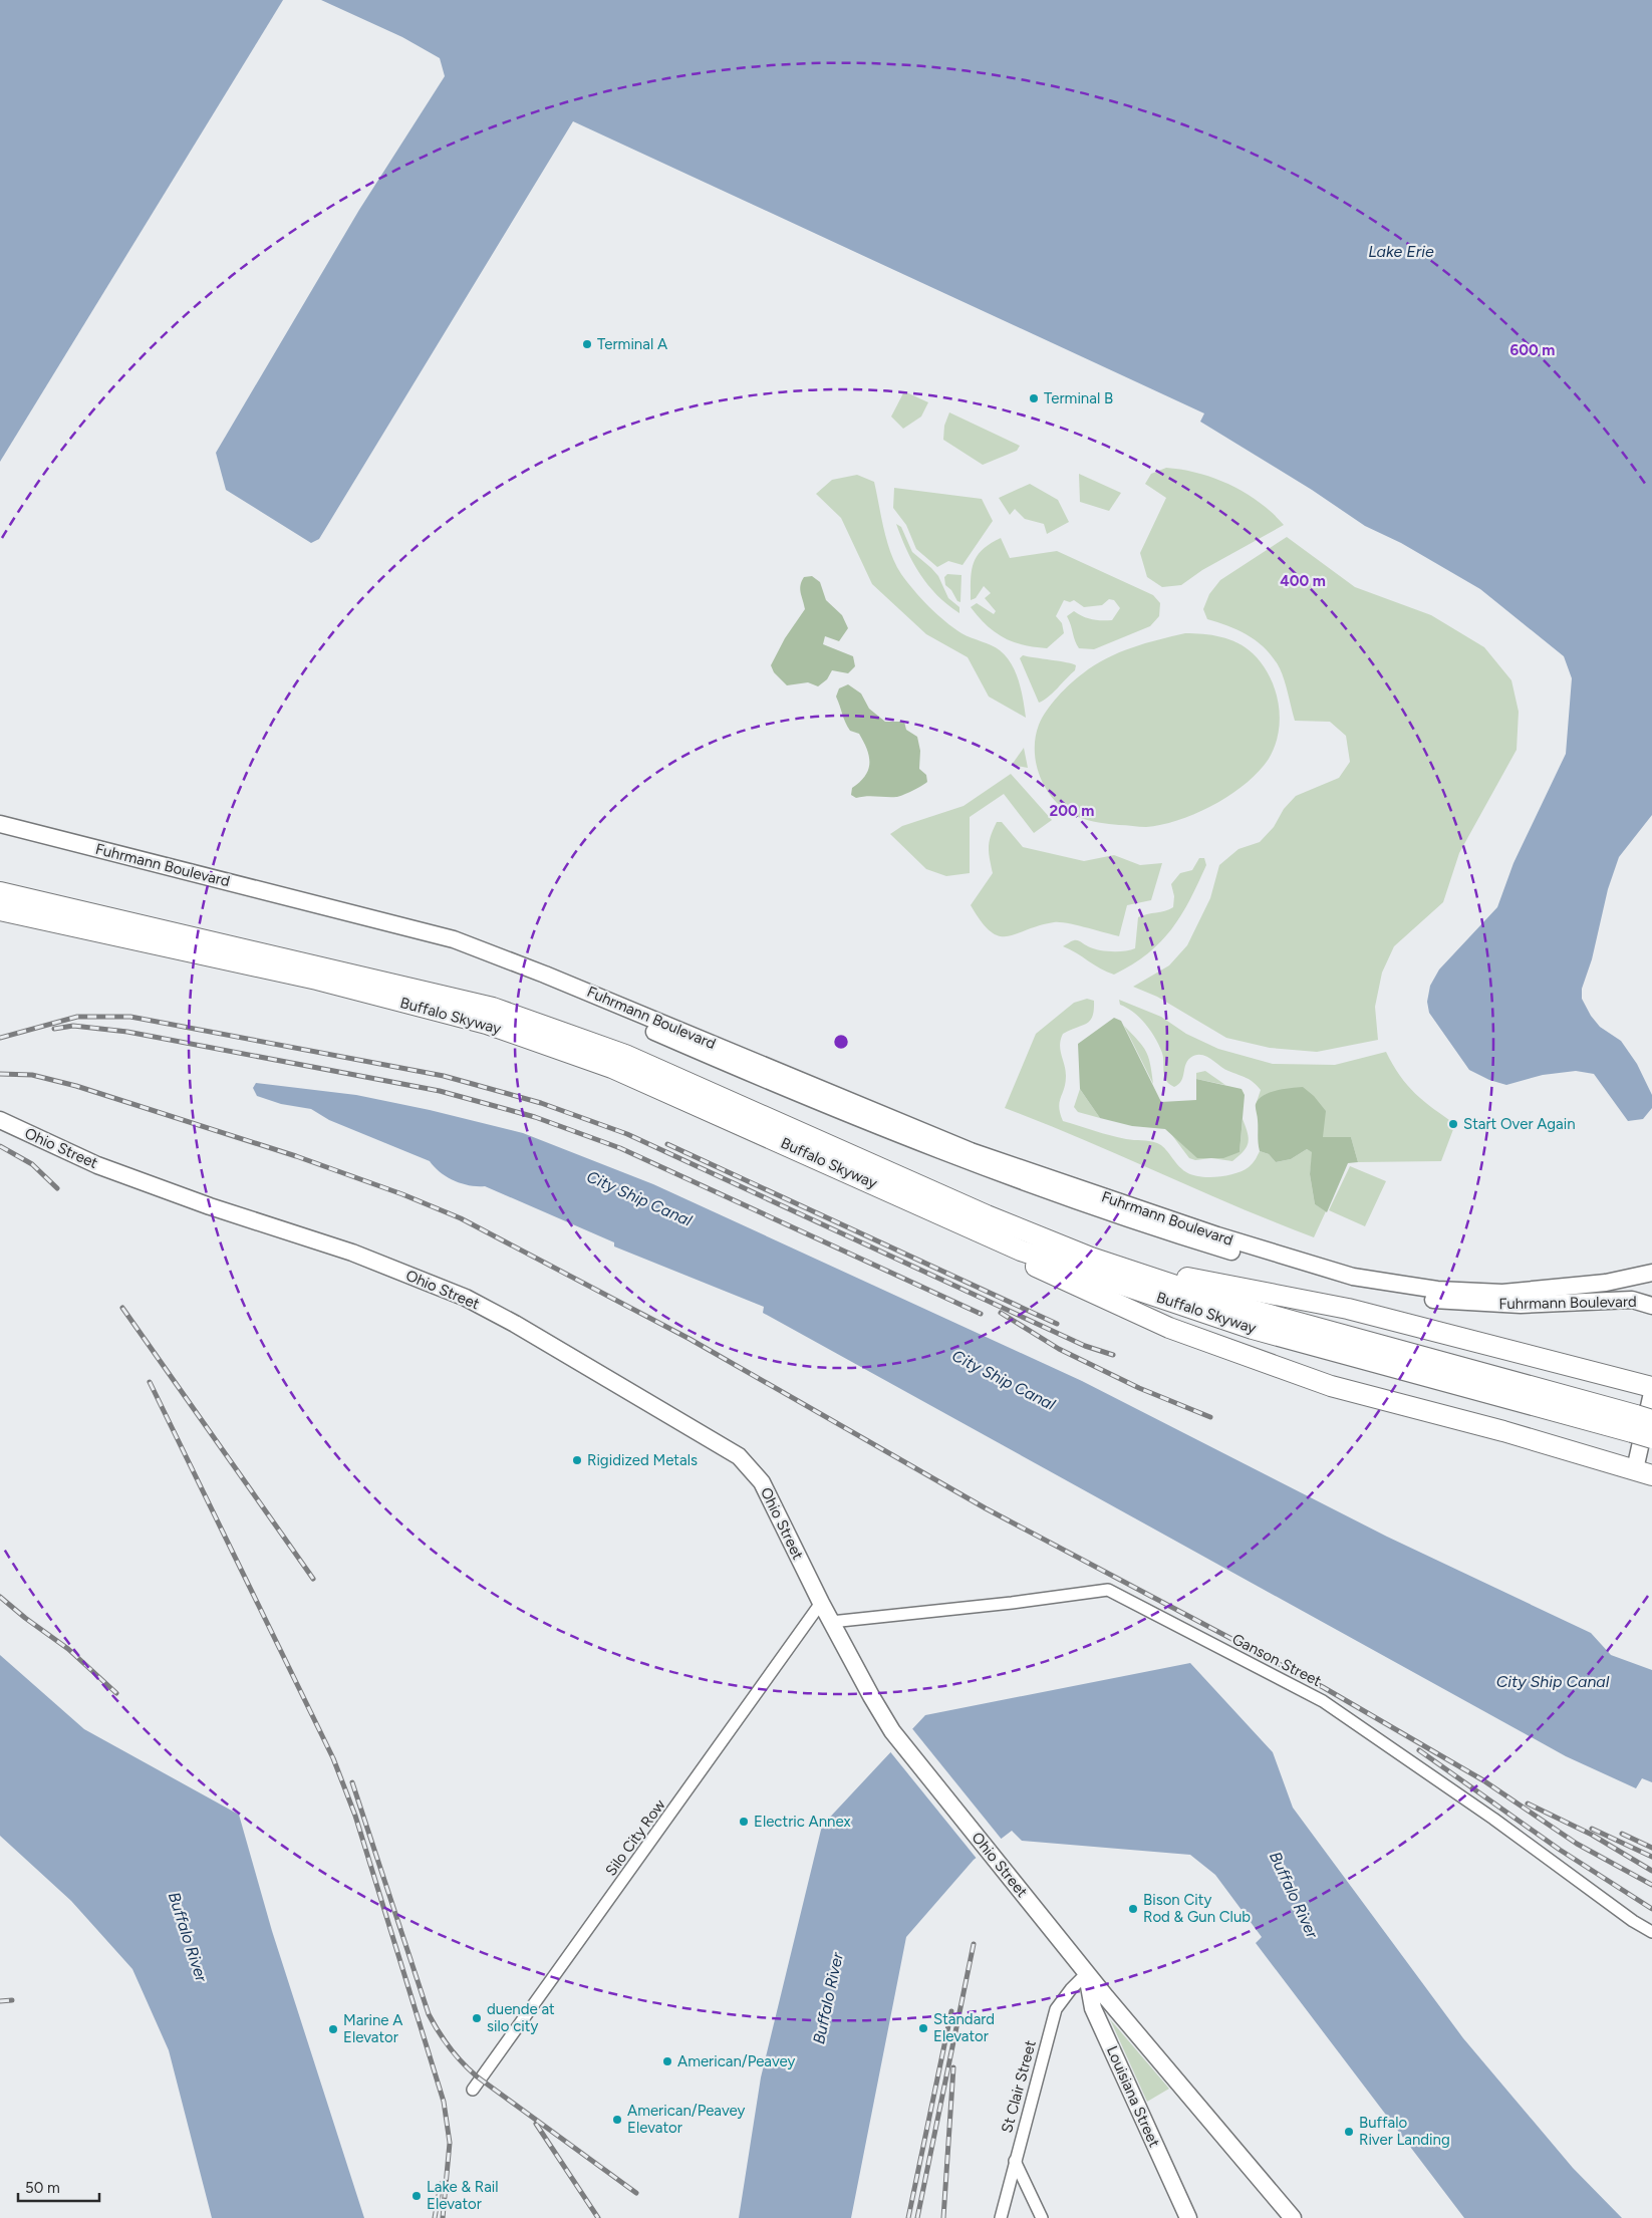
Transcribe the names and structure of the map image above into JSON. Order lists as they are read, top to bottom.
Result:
{
  "streets": {
    "highway": ["Buffalo Skyway"],
    "street": [
      "Fuhrmann Boulevard",
      "Ohio Street",
      "Ganson Street",
      "Silo City Row",
      "St Clair Street",
      "Louisiana Street"
    ]
  },
  "crossings": [
    ["Ohio Street", "Ganson Street"],
    ["Ohio Street", "Silo City Row"],
    ["Ohio Street", "St Clair Street"],
    ["Ohio Street", "Louisiana Street"],
    ["St Clair Street", "Louisiana Street"]
  ],
  "water": ["Lake Erie", "City Ship Canal", "Buffalo River"],
  "places": [
    "Terminal A",
    "Terminal B",
    "Start Over Again",
    "Rigidized Metals",
    "Electric Annex",
    "Bison City Rod & Gun Club",
    "duende at silo city",
    "Standard Elevator",
    "Marine A Elevator",
    "American/Peavey",
    "American/Peavey Elevator",
    "Buffalo River Landing",
    "Lake & Rail Elevator"
  ],
  "scale_bar": "50 m",
  "rings": ["600 m", "400 m", "200 m"]
}
